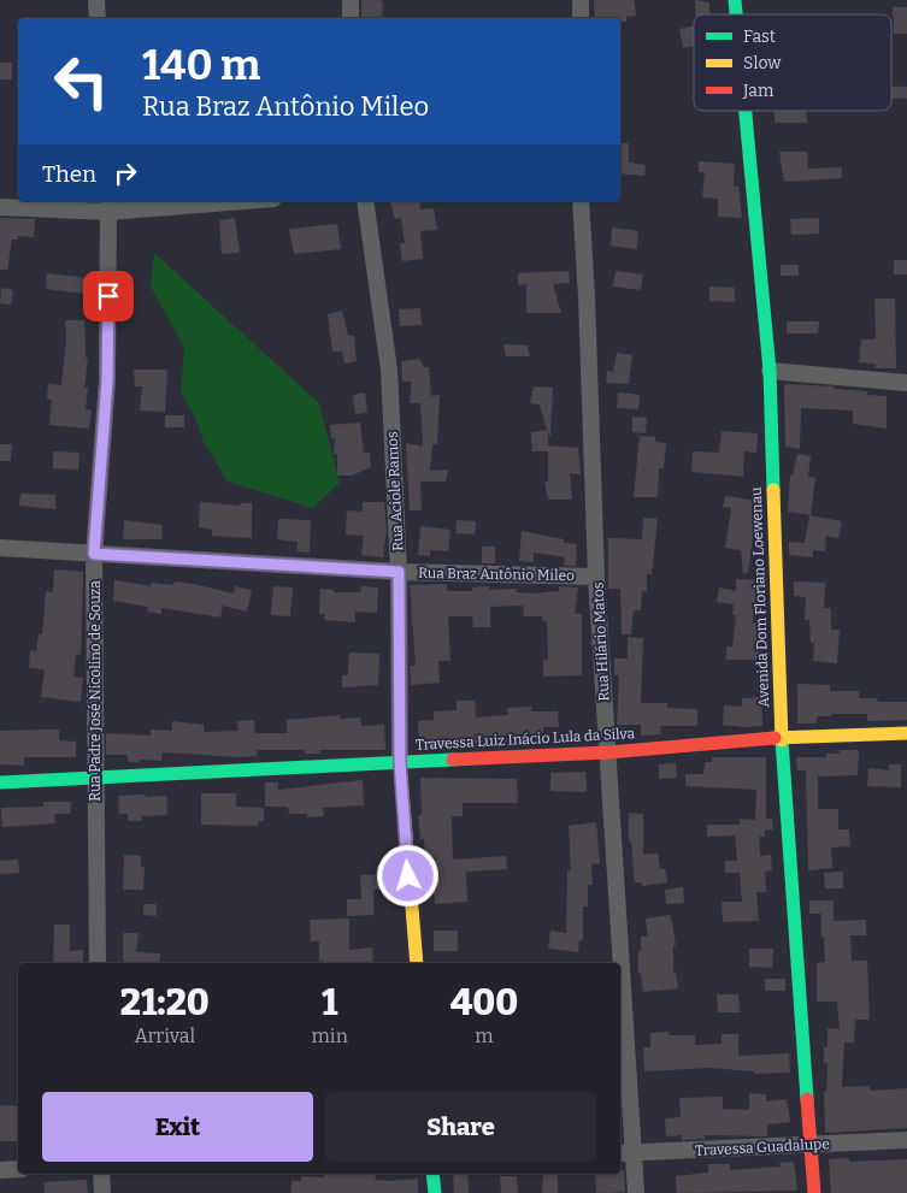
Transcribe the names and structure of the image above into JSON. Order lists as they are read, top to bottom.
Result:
{
  "streets": {
    "street": [
      "Rua Aciole Ramos",
      "Rua Braz Antônio Mileo",
      "Avenida Dom Floriano Loewenau",
      "Rua Hilário Matos",
      "Rua Padre José Nicolino de Souza",
      "Travessa Luiz Inácio Lula da Silva",
      "Travessa Guadalupe"
    ]
  },
  "crossings": [
    ["Rua Aciole Ramos", "Rua Braz Antônio Mileo"],
    ["Rua Aciole Ramos", "Travessa Luiz Inácio Lula da Silva"],
    ["Rua Braz Antônio Mileo", "Rua Hilário Matos"],
    ["Rua Braz Antônio Mileo", "Rua Padre José Nicolino de Souza"],
    ["Avenida Dom Floriano Loewenau", "Travessa Luiz Inácio Lula da Silva"],
    ["Avenida Dom Floriano Loewenau", "Travessa Guadalupe"],
    ["Rua Hilário Matos", "Travessa Luiz Inácio Lula da Silva"],
    ["Rua Hilário Matos", "Travessa Guadalupe"],
    ["Rua Padre José Nicolino de Souza", "Travessa Luiz Inácio Lula da Silva"]
  ],
  "legend": ["Fast", "Slow", "Jam"],
  "page": {
    "turn": ["140 m", "Rua Braz Antônio Mileo"],
    "then": "Then",
    "eta": [
      "21:20",
      "Arrival",
      "1",
      "min",
      "400",
      "m"
    ],
    "buttons": ["Exit", "Share"]
  }
}
